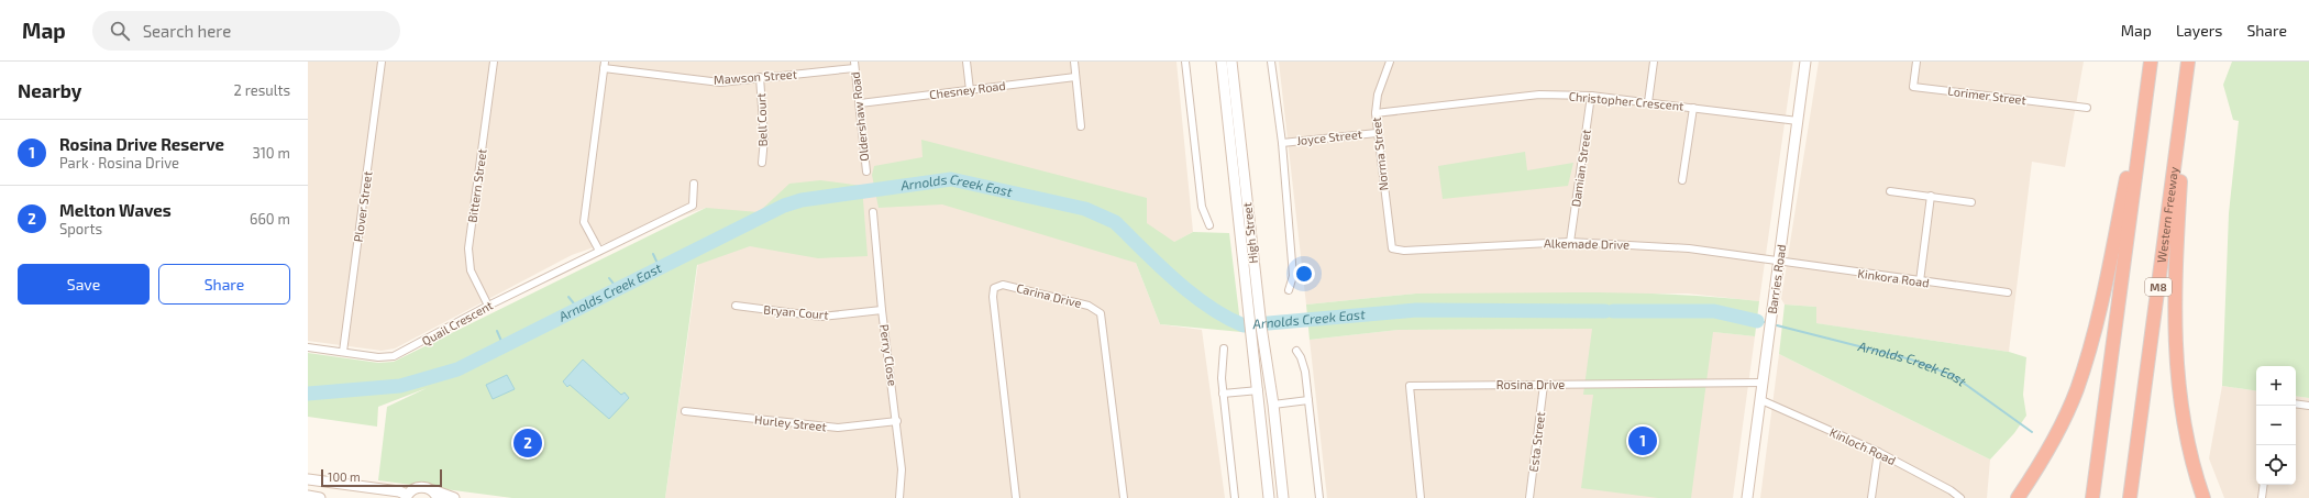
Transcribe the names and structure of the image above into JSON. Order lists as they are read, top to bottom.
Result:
{
  "streets": {
    "highway": ["Western Freeway", "M8"],
    "main road": ["High Street", "Barries Road"],
    "street": [
      "Mawson Street",
      "Chesney Road",
      "Lorimer Street",
      "Christopher Crescent",
      "Oldershaw Road",
      "Bell Court",
      "Joyce Street",
      "Norma Street",
      "Damian Street",
      "Bittern Street",
      "Plover Street",
      "Alkemade Drive",
      "Kinkora Road",
      "Carina Drive",
      "Bryan Court",
      "Quail Crescent",
      "Perry Close",
      "Rosina Drive",
      "Hurley Street",
      "Esta Street",
      "Kinloch Road"
    ]
  },
  "crossings": [
    ["Mawson Street", "Oldershaw Road"],
    ["Mawson Street", "Bell Court"],
    ["Chesney Road", "Oldershaw Road"],
    ["Christopher Crescent", "Norma Street"],
    ["Christopher Crescent", "Damian Street"],
    ["Christopher Crescent", "Barries Road"],
    ["Joyce Street", "Norma Street"],
    ["Norma Street", "Alkemade Drive"],
    ["Damian Street", "Alkemade Drive"],
    ["Bittern Street", "Quail Crescent"],
    ["Plover Street", "Quail Crescent"],
    ["Alkemade Drive", "Kinkora Road"],
    ["Alkemade Drive", "Barries Road"],
    ["Kinkora Road", "Barries Road"],
    ["Barries Road", "Rosina Drive"],
    ["Barries Road", "Kinloch Road"],
    ["Bryan Court", "Perry Close"],
    ["Perry Close", "Hurley Street"],
    ["Rosina Drive", "Esta Street"]
  ],
  "water": ["Arnolds Creek East"],
  "scale_bar": "100 m",
  "page": {
    "header": "Map",
    "search": "Search here",
    "nav": ["Map", "Layers", "Share"],
    "heading": ["Nearby", "2 results"],
    "list": [
      {
        "mark": "1",
        "name": "Rosina Drive Reserve",
        "note": "Park · Rosina Drive",
        "value": "310 m"
      },
      {
        "mark": "2",
        "name": "Melton Waves",
        "note": "Sports",
        "value": "660 m"
      }
    ],
    "buttons": ["Save", "Share"],
    "map_buttons": ["+", "−"],
    "pins": ["1", "2"],
    "scale": "100 m"
  }
}
